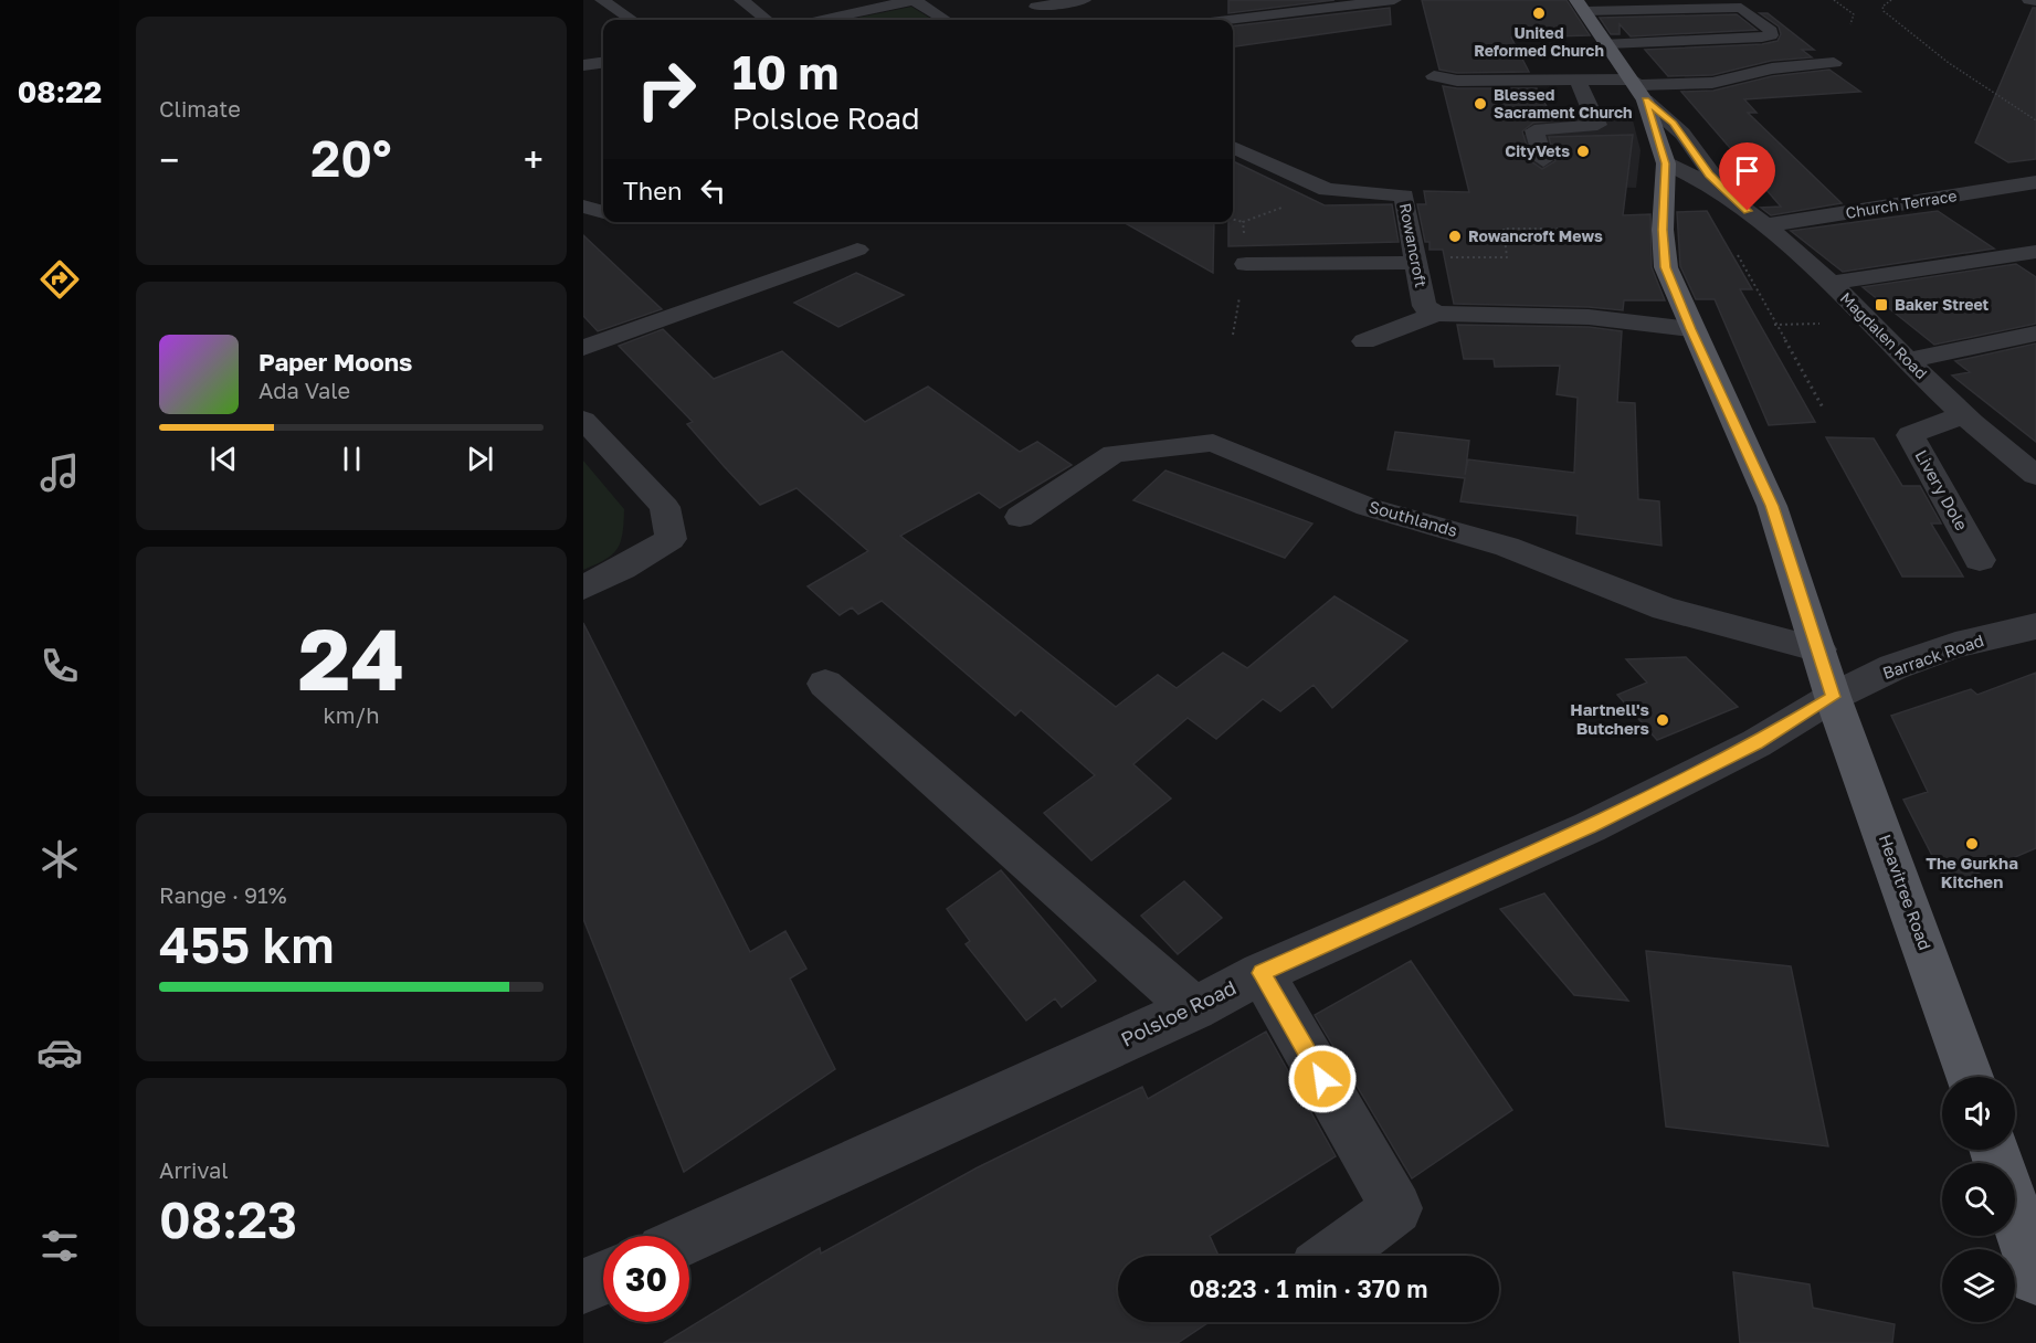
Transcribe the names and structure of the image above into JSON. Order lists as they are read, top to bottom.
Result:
{
  "streets": {
    "main road": ["Heavitree Road"],
    "street": [
      "Church Terrace",
      "Rowancroft",
      "Magdalen Road",
      "Livery Dole",
      "Southlands",
      "Barrack Road",
      "Polsloe Road"
    ]
  },
  "crossings": [
    ["Church Terrace", "Magdalen Road"],
    ["Magdalen Road", "Livery Dole"],
    ["Magdalen Road", "Heavitree Road"],
    ["Southlands", "Heavitree Road"],
    ["Barrack Road", "Heavitree Road"],
    ["Barrack Road", "Polsloe Road"],
    ["Heavitree Road", "Polsloe Road"]
  ],
  "places": {
    "other": [
      "United Reformed Church",
      "Blessed Sacrament Church",
      "CityVets",
      "Rowancroft Mews",
      "Hartnell's Butchers",
      "The Gurkha Kitchen"
    ],
    "transit": ["Baker Street"]
  },
  "page": {
    "tabs": "08:22",
    "tile": [
      "Climate",
      ["24", "km/h"],
      ["Range · 91%", "455 km"],
      ["Arrival", "08:23"]
    ],
    "turn": ["10 m", "Polsloe Road"],
    "heat": ["−", "20°", "+"],
    "then": "Then",
    "song": ["Paper Moons", "Ada Vale"],
    "limit": "30",
    "trip": "08:23 · 1 min · 370 m"
  }
}
